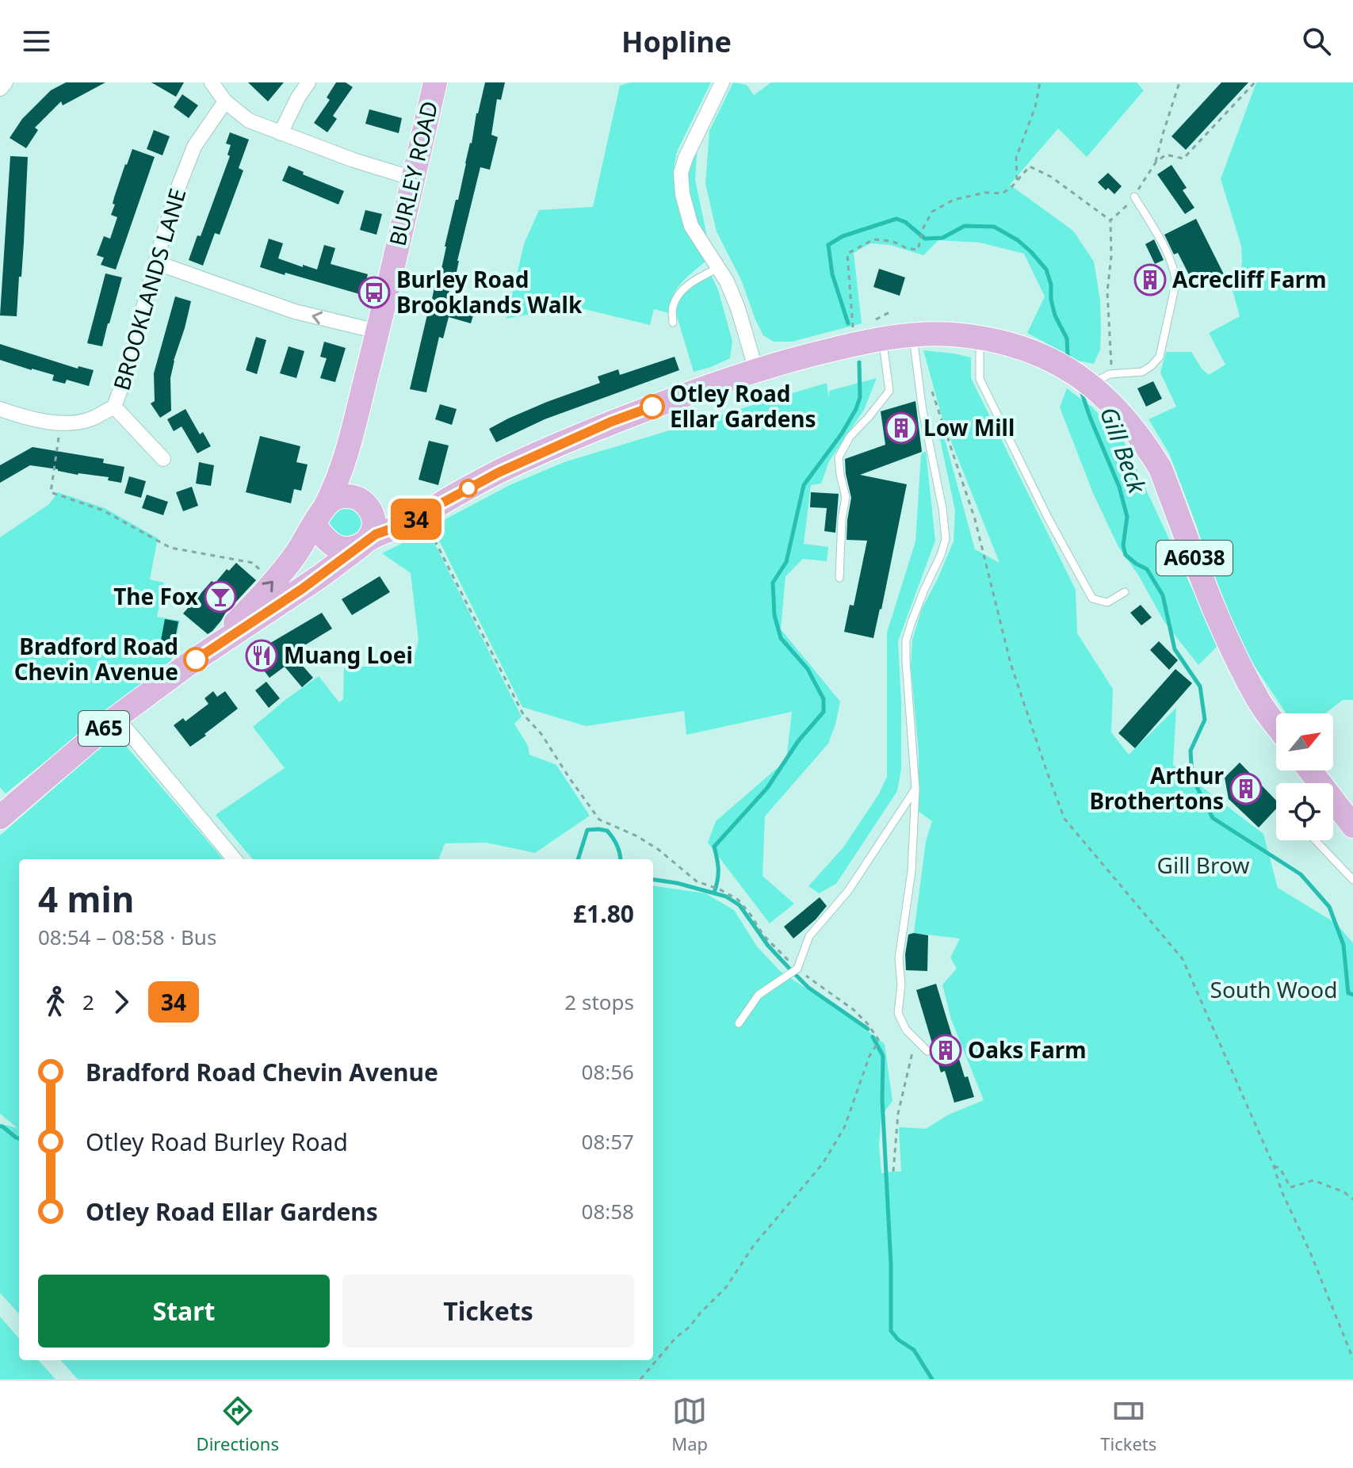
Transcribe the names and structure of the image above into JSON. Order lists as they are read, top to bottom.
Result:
{
  "streets": {
    "main road": ["BURLEY ROAD", "A6038", "A65"],
    "street": ["BROOKLANDS LANE"]
  },
  "crossings": [
    ["BURLEY ROAD", "A6038"],
    ["BURLEY ROAD", "A65"],
    ["A6038", "A65"]
  ],
  "water": ["Gill Beck"],
  "parks": ["Gill Brow", "South Wood"],
  "places": {
    "building": [
      "Acrecliff Farm",
      "Low Mill",
      "Arthur Brothertons",
      "Oaks Farm"
    ],
    "bus stop": ["Burley Road Brooklands Walk"],
    "other": ["Otley Road Ellar Gardens", "Bradford Road Chevin Avenue"],
    "bar": ["The Fox"],
    "restaurant": ["Muang Loei"]
  },
  "lines": ["bus line 34"],
  "north": "top right",
  "page": {
    "header": "Hopline",
    "on_map": "34",
    "heading": ["4 min", "08:54 – 08:58 · Bus", "£1.80"],
    "legs": ["2", "34", "2 stops"],
    "list": [
      {
        "name": "Bradford Road Chevin Avenue",
        "value": "08:56"
      },
      {
        "name": "Otley Road Burley Road",
        "value": "08:57"
      },
      {
        "name": "Otley Road Ellar Gardens",
        "value": "08:58"
      }
    ],
    "buttons": ["Start", "Tickets"],
    "tabs": ["Directions", "Map", "Tickets"]
  }
}
